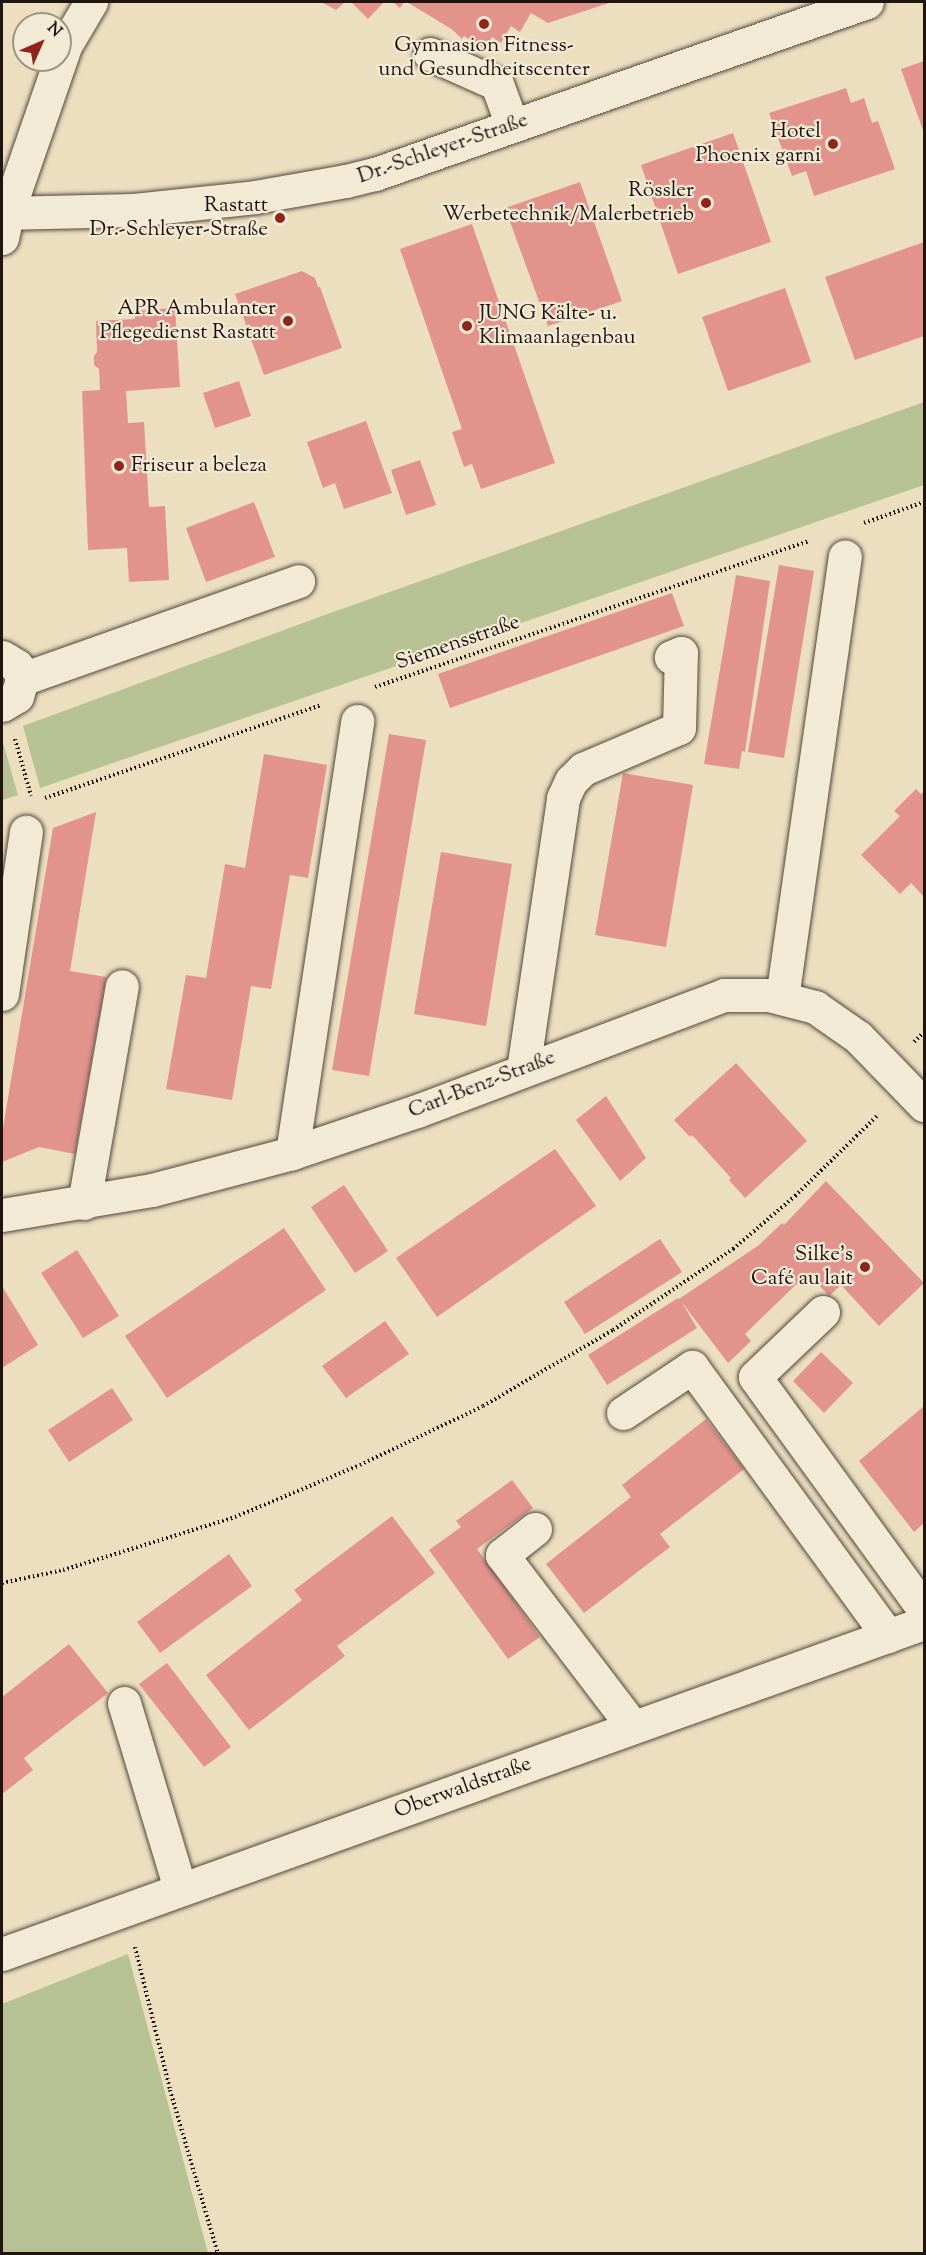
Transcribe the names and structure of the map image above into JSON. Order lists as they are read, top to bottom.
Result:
{
  "streets": {
    "street": ["Dr.-Schleyer-Straße", "Carl-Benz-Straße", "Oberwaldstraße"],
    "path": ["Siemensstraße"]
  },
  "places": [
    "Gymnasion Fitness- und Gesundheitscenter",
    "Hotel Phoenix garni",
    "Rössler Werbetechnik/Malerbetrieb",
    "Rastatt Dr.-Schleyer-Straße",
    "APR Ambulanter Pflegedienst Rastatt",
    "JUNG Kälte- u. Klimaanlagenbau",
    "Friseur a beleza",
    "Silke's Café au lait"
  ],
  "north": "top right"
}
